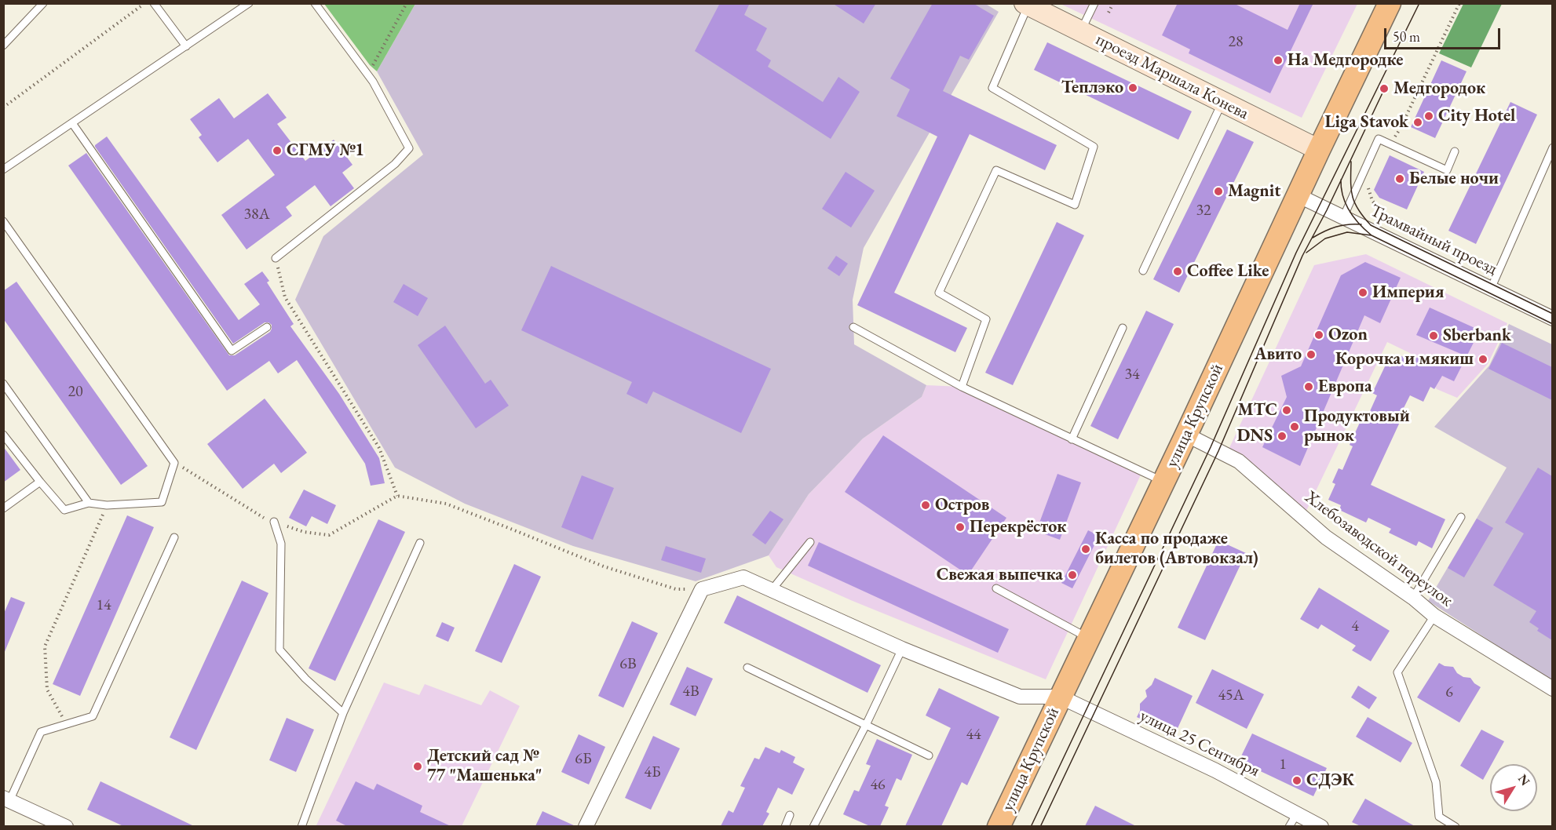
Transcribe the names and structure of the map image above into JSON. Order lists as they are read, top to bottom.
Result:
{
  "streets": {
    "main road": ["улица Крупской"],
    "street": [
      "проезд Маршала Конева",
      "Трамвайный проезд",
      "Хлебозаводской переулок",
      "улица 25 Сентября"
    ]
  },
  "crossings": [
    ["проезд Маршала Конева", "улица Крупской"],
    ["Трамвайный проезд", "улица Крупской"],
    ["улица Крупской", "Хлебозаводской переулок"],
    ["улица Крупской", "улица 25 Сентября"]
  ],
  "places": [
    "На Медгородке",
    "Теплэко",
    "Медгородок",
    "City Hotel",
    "Liga Stavok",
    "СГМУ №1",
    "Белые ночи",
    "Magnit",
    "Coffee Like",
    "Империя",
    "Ozon",
    "Sberbank",
    "Авито",
    "Корочка и мякиш",
    "Европа",
    "МТС",
    "Продуктовый рынок",
    "DNS",
    "Остров",
    "Перекрёсток",
    "Касса по продаже билетов (Автовокзал)",
    "Свежая выпечка",
    "Детский сад № 77 \"Машенька\"",
    "СДЭК"
  ],
  "house_numbers": [
    "28",
    "32",
    "38А",
    "34",
    "20",
    "14",
    "4",
    "6В",
    "4В",
    "6",
    "45А",
    "44",
    "6Б",
    "1",
    "4Б",
    "46"
  ],
  "scale_bar": "50 m",
  "north": "top right"
}
